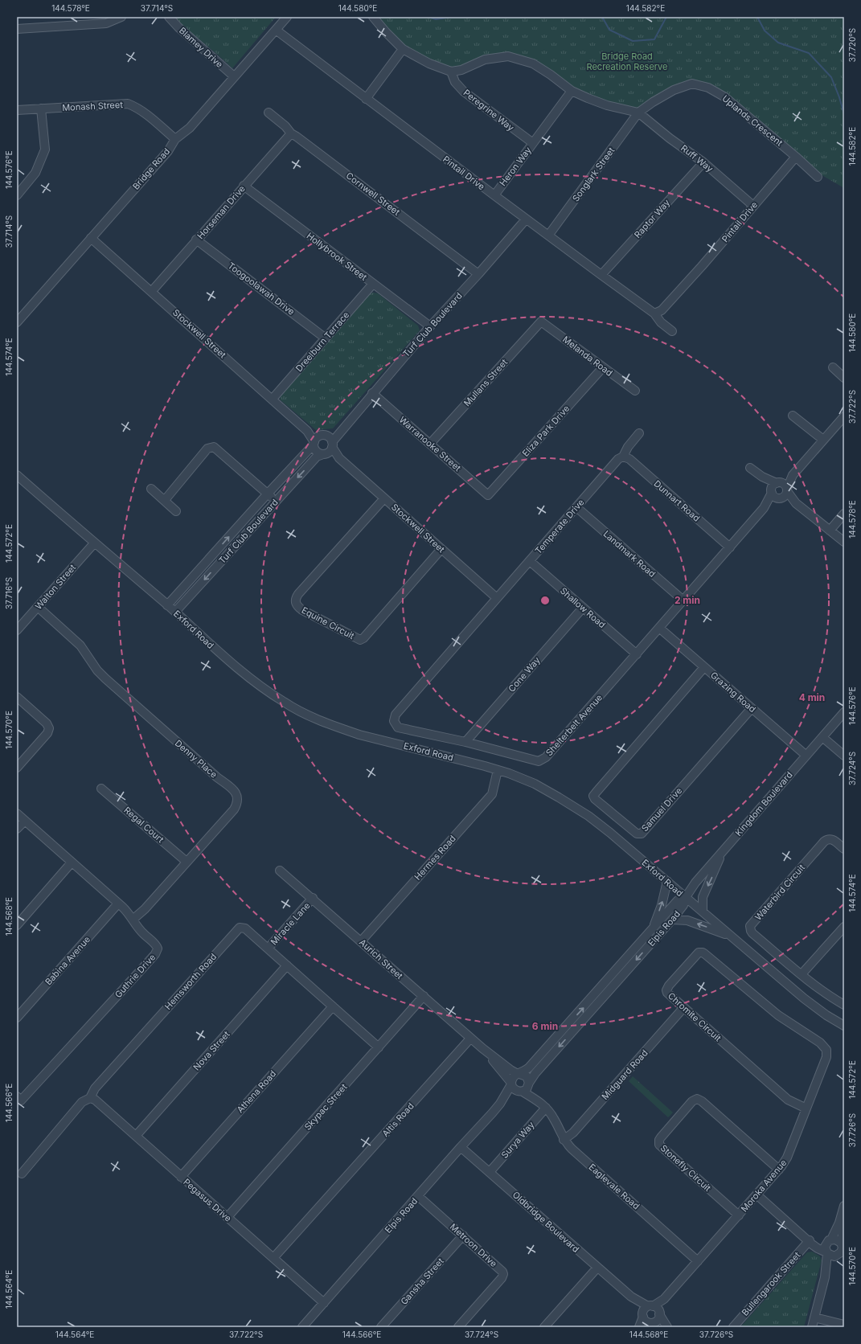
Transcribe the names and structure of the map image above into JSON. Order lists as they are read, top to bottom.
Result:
{
  "streets": {
    "street": [
      "Blamey Drive",
      "Monash Street",
      "Peregrine Way",
      "Uplands Crescent",
      "Ruff Way",
      "Heron Way",
      "Bridge Road",
      "Pintail Drive",
      "Songlark Street",
      "Cornwell Street",
      "Horseman Drive",
      "Raptor Way",
      "Hollybrook Street",
      "Toogoolawah Drive",
      "Turf Club Boulevard",
      "Stockwell Street",
      "Dreelburn Terrace",
      "Melanda Road",
      "Mullans Street",
      "Eliza Park Drive",
      "Warranooke Street",
      "Dunnart Road",
      "Temperate Drive",
      "Landmark Road",
      "Walton Street",
      "Shallow Road",
      "Equine Circuit",
      "Exford Road",
      "Cone Way",
      "Grazing Road",
      "Shelterbelt Avenue",
      "Denny Place",
      "Kingdom Boulevard",
      "Samuel Drive",
      "Regal Court",
      "Hermes Road",
      "Waterbird Circuit",
      "Miracle Lane",
      "Elpis Road",
      "Aurich Street",
      "Babina Avenue",
      "Guthrie Drive",
      "Hemsworth Road",
      "Chromite Circuit",
      "Nova Street",
      "Midguard Road",
      "Athena Road",
      "Skypac Street",
      "Altis Road",
      "Surya Way",
      "Stonefly Circuit",
      "Moroka Avenue",
      "Eaglevale Road",
      "Pegasus Drive",
      "Oldbridge Boulevard",
      "Metroon Drive",
      "Gansha Street",
      "Bullengarook Street"
    ]
  },
  "crossings": [
    ["Blamey Drive", "Bridge Road"],
    ["Monash Street", "Bridge Road"],
    ["Peregrine Way", "Heron Way"],
    ["Uplands Crescent", "Ruff Way"],
    ["Uplands Crescent", "Pintail Drive"],
    ["Uplands Crescent", "Songlark Street"],
    ["Ruff Way", "Pintail Drive"],
    ["Ruff Way", "Songlark Street"],
    ["Ruff Way", "Raptor Way"],
    ["Heron Way", "Pintail Drive"],
    ["Bridge Road", "Pintail Drive"],
    ["Bridge Road", "Stockwell Street"],
    ["Pintail Drive", "Songlark Street"],
    ["Pintail Drive", "Raptor Way"],
    ["Pintail Drive", "Turf Club Boulevard"],
    ["Cornwell Street", "Horseman Drive"],
    ["Cornwell Street", "Turf Club Boulevard"],
    ["Horseman Drive", "Hollybrook Street"],
    ["Horseman Drive", "Toogoolawah Drive"],
    ["Horseman Drive", "Stockwell Street"],
    ["Hollybrook Street", "Turf Club Boulevard"],
    ["Hollybrook Street", "Dreelburn Terrace"],
    ["Toogoolawah Drive", "Dreelburn Terrace"],
    ["Turf Club Boulevard", "Stockwell Street"],
    ["Turf Club Boulevard", "Warranooke Street"],
    ["Turf Club Boulevard", "Exford Road"],
    ["Stockwell Street", "Dreelburn Terrace"],
    ["Stockwell Street", "Temperate Drive"],
    ["Stockwell Street", "Equine Circuit"],
    ["Stockwell Street", "Shelterbelt Avenue"],
    ["Melanda Road", "Mullans Street"],
    ["Melanda Road", "Eliza Park Drive"],
    ["Mullans Street", "Warranooke Street"],
    ["Eliza Park Drive", "Warranooke Street"],
    ["Dunnart Road", "Temperate Drive"],
    ["Dunnart Road", "Shelterbelt Avenue"],
    ["Temperate Drive", "Landmark Road"],
    ["Temperate Drive", "Shallow Road"],
    ["Temperate Drive", "Shelterbelt Avenue"],
    ["Landmark Road", "Shelterbelt Avenue"],
    ["Walton Street", "Exford Road"],
    ["Walton Street", "Denny Place"],
    ["Shallow Road", "Cone Way"],
    ["Shallow Road", "Shelterbelt Avenue"],
    ["Exford Road", "Kingdom Boulevard"],
    ["Exford Road", "Hermes Road"],
    ["Exford Road", "Elpis Road"],
    ["Cone Way", "Shelterbelt Avenue"],
    ["Grazing Road", "Shelterbelt Avenue"],
    ["Grazing Road", "Kingdom Boulevard"],
    ["Grazing Road", "Samuel Drive"],
    ["Denny Place", "Regal Court"],
    ["Denny Place", "Guthrie Drive"],
    ["Kingdom Boulevard", "Elpis Road"],
    ["Hermes Road", "Aurich Street"],
    ["Miracle Lane", "Aurich Street"],
    ["Miracle Lane", "Hemsworth Road"],
    ["Elpis Road", "Aurich Street"],
    ["Elpis Road", "Eaglevale Road"],
    ["Elpis Road", "Pegasus Drive"],
    ["Elpis Road", "Oldbridge Boulevard"],
    ["Elpis Road", "Metroon Drive"],
    ["Aurich Street", "Skypac Street"],
    ["Aurich Street", "Altis Road"],
    ["Aurich Street", "Eaglevale Road"],
    ["Babina Avenue", "Guthrie Drive"],
    ["Hemsworth Road", "Nova Street"],
    ["Hemsworth Road", "Athena Road"],
    ["Hemsworth Road", "Skypac Street"],
    ["Hemsworth Road", "Pegasus Drive"],
    ["Chromite Circuit", "Midguard Road"],
    ["Chromite Circuit", "Moroka Avenue"],
    ["Nova Street", "Pegasus Drive"],
    ["Midguard Road", "Eaglevale Road"],
    ["Athena Road", "Pegasus Drive"],
    ["Skypac Street", "Pegasus Drive"],
    ["Altis Road", "Pegasus Drive"],
    ["Surya Way", "Eaglevale Road"],
    ["Surya Way", "Oldbridge Boulevard"],
    ["Stonefly Circuit", "Moroka Avenue"],
    ["Moroka Avenue", "Eaglevale Road"],
    ["Moroka Avenue", "Oldbridge Boulevard"],
    ["Metroon Drive", "Gansha Street"]
  ],
  "parks": ["Bridge Road Recreation Reserve"],
  "coordinates": [
    "144.578°E",
    "37.714°S",
    "144.580°E",
    "144.582°E",
    "37.720°S",
    "144.576°E",
    "144.574°E",
    "37.722°S",
    "144.572°E",
    "37.716°S",
    "144.570°E",
    "37.724°S",
    "144.568°E",
    "144.566°E",
    "37.726°S",
    "144.564°E"
  ],
  "rings": ["2 min", "4 min", "6 min"]
}
